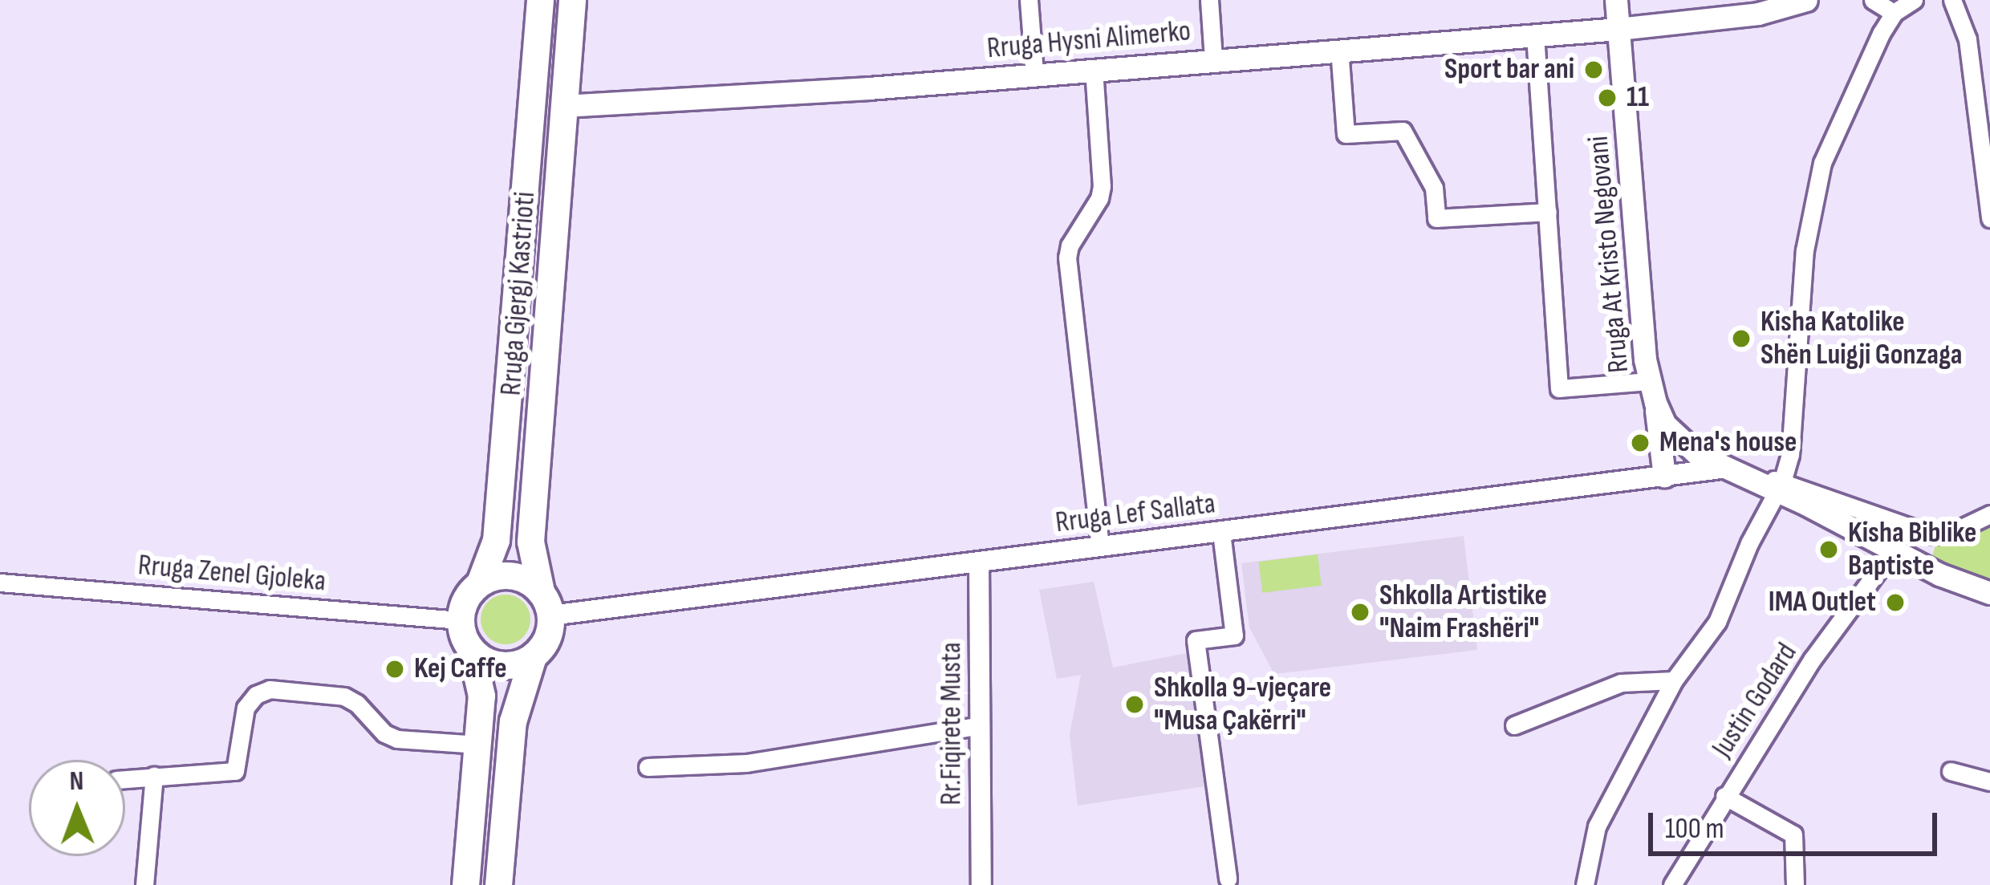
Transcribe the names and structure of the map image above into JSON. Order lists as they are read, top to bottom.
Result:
{
  "streets": {
    "main road": ["Rruga Hysni Alimerko", "Rruga At Kristo Negovani", "Rruga Gjergj Kastrioti"],
    "street": [
      "Rruga Lef Sallata",
      "Rruga Zenel Gjoleka",
      "Justin Godard",
      "Rr.Fiqirete Musta"
    ]
  },
  "crossings": [
    ["Rruga Hysni Alimerko", "Rruga At Kristo Negovani"],
    ["Rruga Hysni Alimerko", "Rruga Gjergj Kastrioti"],
    ["Rruga At Kristo Negovani", "Rruga Lef Sallata"],
    ["Rruga At Kristo Negovani", "Justin Godard"],
    ["Rruga Gjergj Kastrioti", "Rruga Lef Sallata"],
    ["Rruga Gjergj Kastrioti", "Rruga Zenel Gjoleka"],
    ["Rruga Lef Sallata", "Rruga Zenel Gjoleka"],
    ["Rruga Lef Sallata", "Rr.Fiqirete Musta"]
  ],
  "places": [
    "Sport bar ani",
    "11",
    "Kisha Katolike Shën Luigji Gonzaga",
    "Mena's house",
    "Kisha Biblike Baptiste",
    "IMA Outlet",
    "Shkolla Artistike \"Naim Frashëri\"",
    "Kej Caffe",
    "Shkolla 9-vjeçare \"Musa Çakërri\""
  ],
  "scale_bar": "100 m",
  "north": "top"
}
